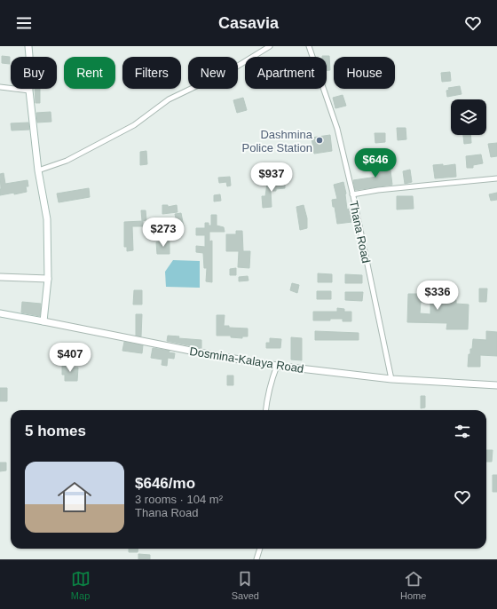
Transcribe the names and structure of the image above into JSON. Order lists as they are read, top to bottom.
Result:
{
  "streets": {
    "street": ["Thana Road", "Dosmina-Kalaya Road"]
  },
  "crossings": [
    ["Thana Road", "Dosmina-Kalaya Road"]
  ],
  "places": ["Dashmina Police Station"],
  "page": {
    "header": "Casavia",
    "chip": [
      "Buy",
      "Rent",
      "Filters",
      "New",
      "Apartment",
      "House"
    ],
    "price": [
      "$646",
      "$937",
      "$273",
      "$336",
      "$407"
    ],
    "heading": "5 homes",
    "list": [
      {
        "name": "$646/mo",
        "note": "3 rooms · 104 m² · Thana Road"
      }
    ],
    "tabs": ["Map", "Saved", "Home"]
  }
}
